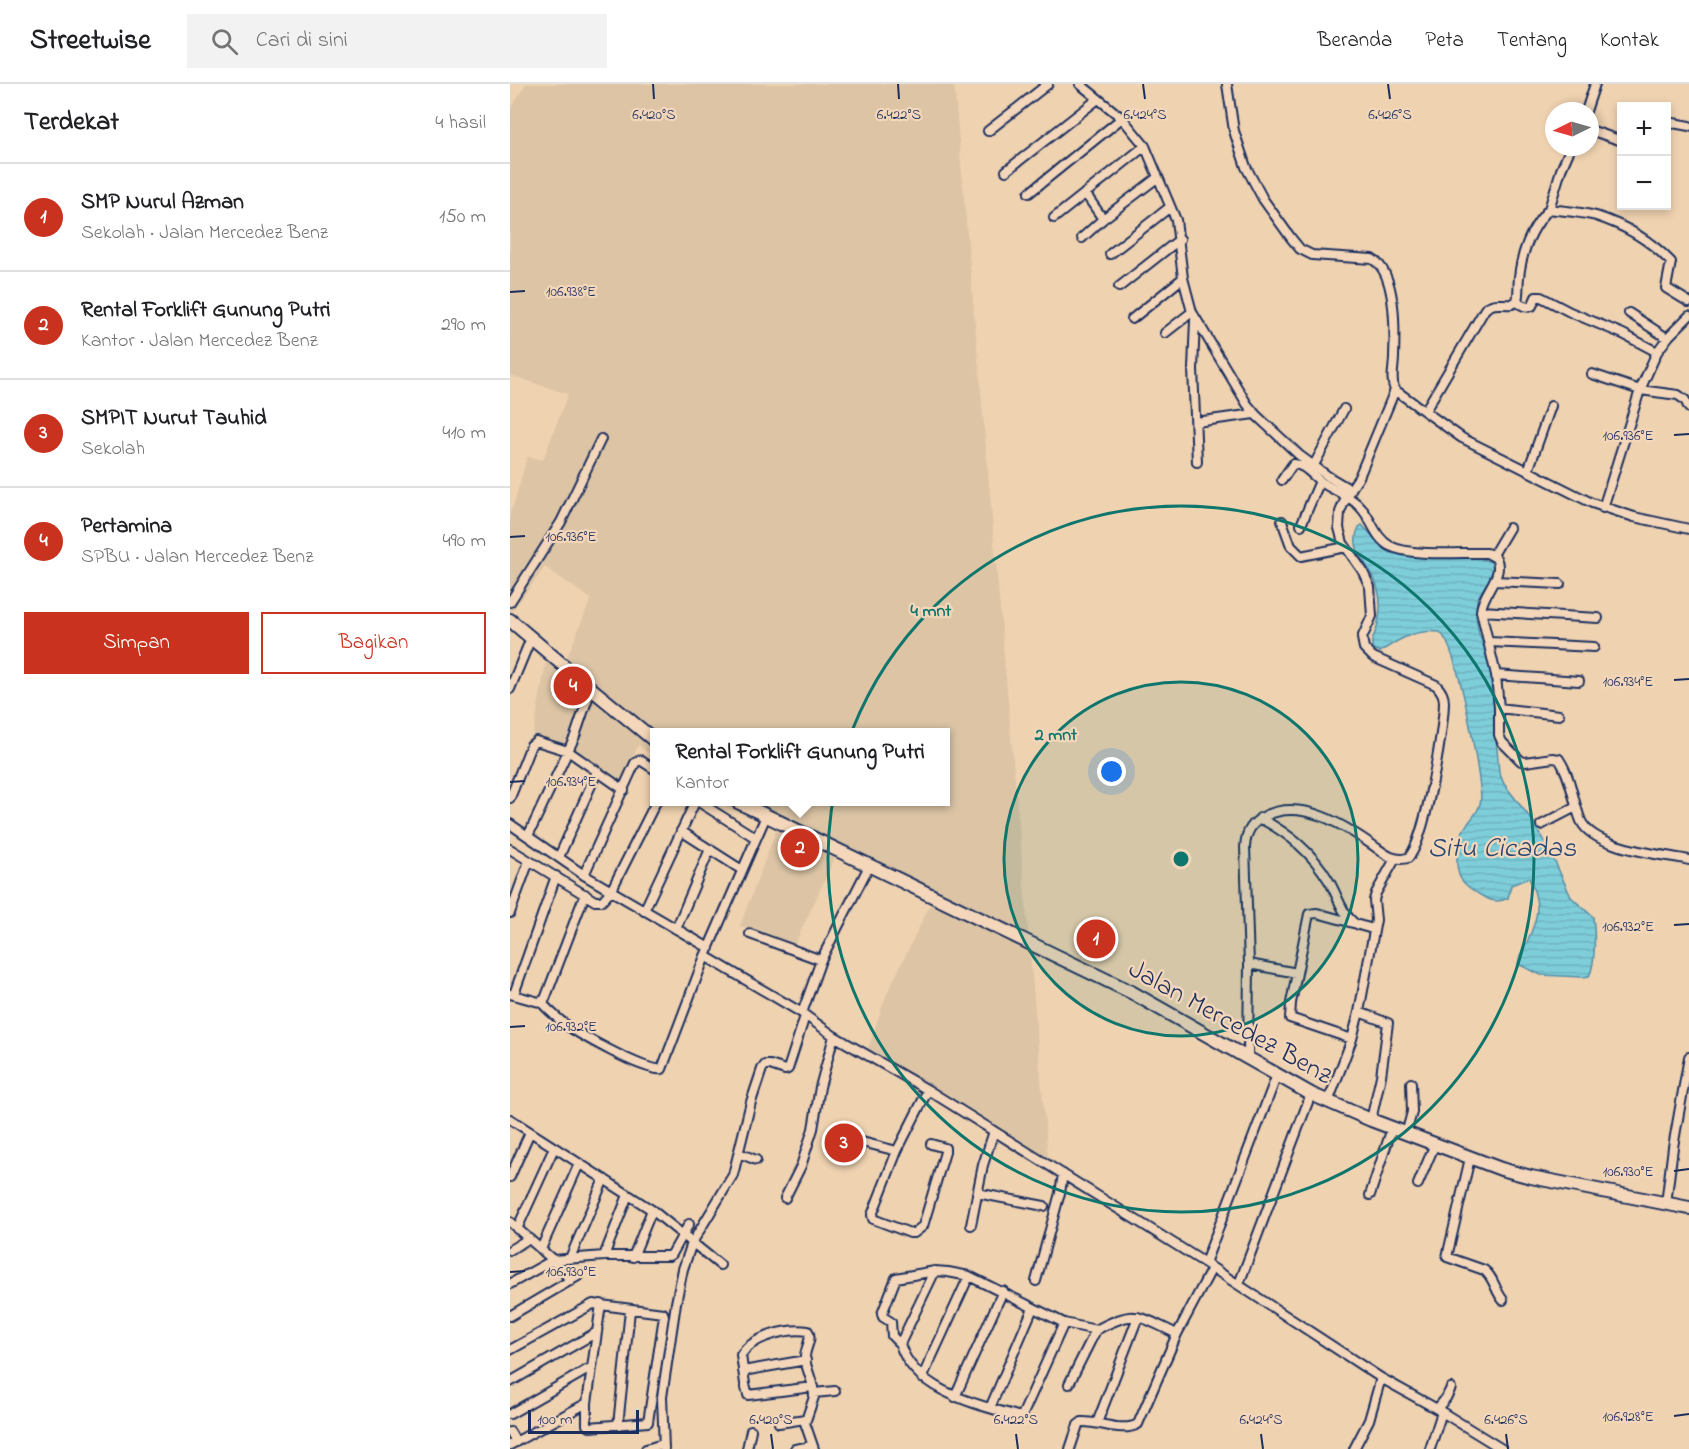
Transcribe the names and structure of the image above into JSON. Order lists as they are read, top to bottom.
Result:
{
  "streets": {
    "main road": ["Jalan Mercedez Benz"]
  },
  "water": ["Situ Cicadas"],
  "scale_bar": "100 m",
  "north": "left",
  "page": {
    "header": "Streetwise",
    "search": "Cari di sini",
    "nav": [
      "Beranda",
      "Peta",
      "Tentang",
      "Kontak"
    ],
    "heading": ["Terdekat", "4 hasil"],
    "map_buttons": ["+", "−"],
    "list": [
      {
        "mark": "1",
        "name": "SMP Nurul Azman",
        "note": "Sekolah · Jalan Mercedez Benz",
        "value": "150 m"
      },
      {
        "mark": "2",
        "name": "Rental Forklift Gunung Putri",
        "note": "Kantor · Jalan Mercedez Benz",
        "value": "290 m"
      },
      {
        "mark": "3",
        "name": "SMPIT Nurut Tauhid",
        "note": "Sekolah",
        "value": "410 m"
      },
      {
        "mark": "4",
        "name": "Pertamina",
        "note": "SPBU · Jalan Mercedez Benz",
        "value": "490 m"
      }
    ],
    "buttons": ["Simpan", "Bagikan"],
    "pins": [
      "4",
      "2",
      "1",
      "3"
    ],
    "popup": ["Rental Forklift Gunung Putri", "Kantor"],
    "scale": "100 m"
  },
  "coordinates": [
    "6.420°S",
    "6.422°S",
    "6.424°S",
    "6.426°S",
    "106.938°E",
    "106.936°E",
    "106.934°E",
    "106.932°E",
    "106.930°E",
    "106.928°E"
  ],
  "rings": ["4 mnt", "2 mnt"]
}
